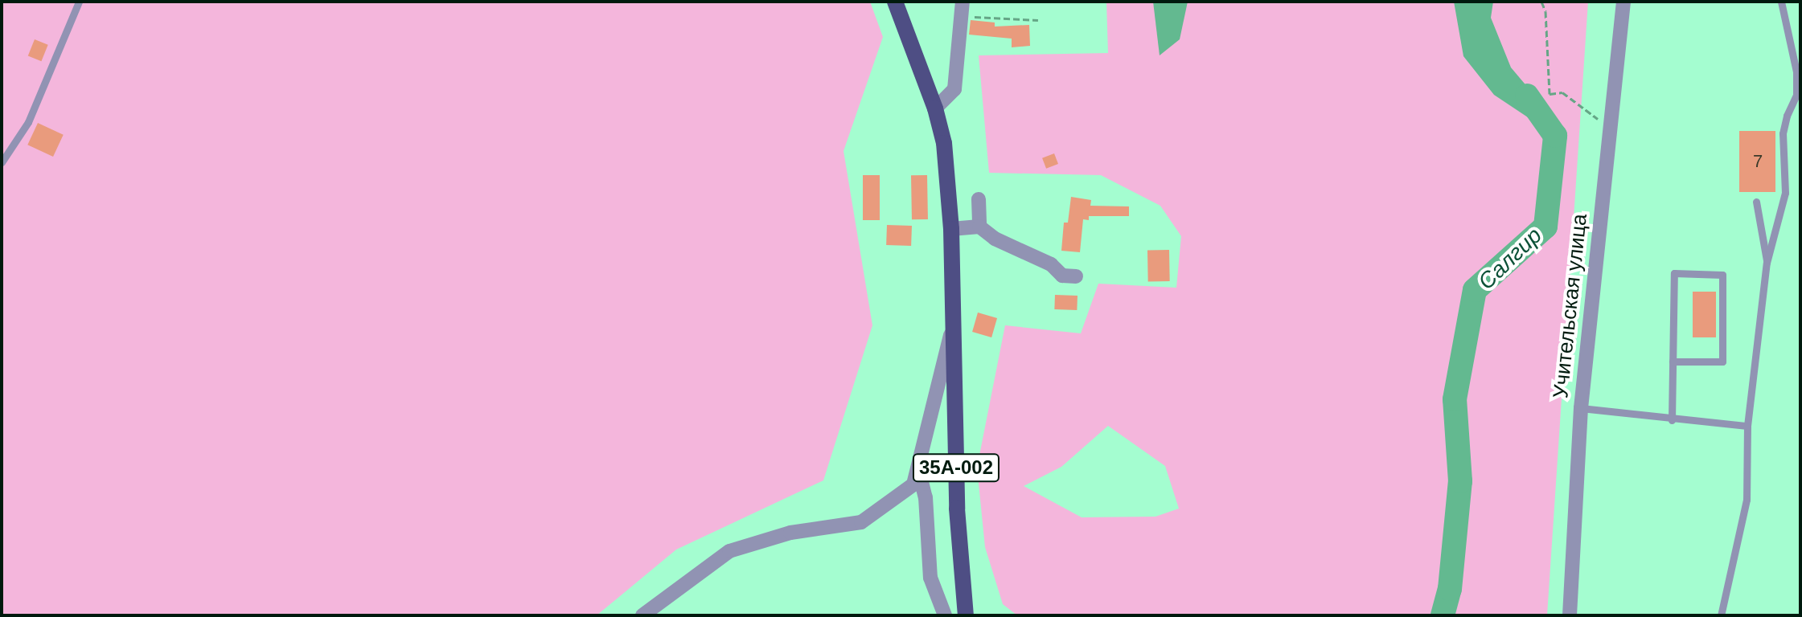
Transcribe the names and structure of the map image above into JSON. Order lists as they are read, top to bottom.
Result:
{
  "streets": {
    "main road": ["35А-002"],
    "street": ["Учительская улица"]
  },
  "water": ["Салгир"],
  "house_numbers": ["7"]
}
